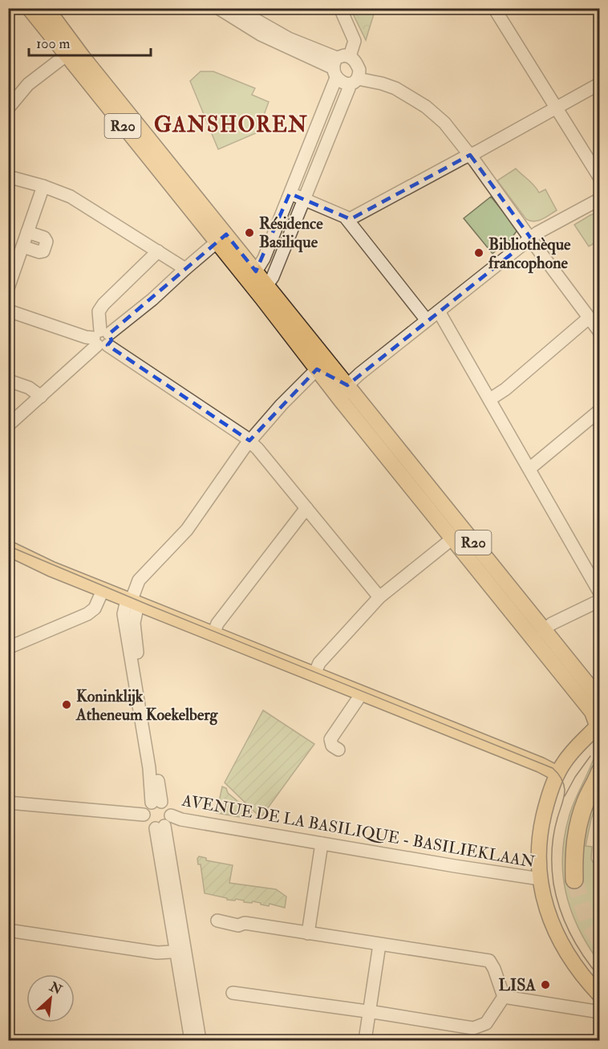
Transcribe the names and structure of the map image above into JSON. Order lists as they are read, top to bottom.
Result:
{
  "streets": {
    "main road": ["R20"],
    "street": ["AVENUE DE LA BASILIQUE - BASILIEKLAAN"]
  },
  "districts": ["GANSHOREN"],
  "places": [
    "Résidence Basilique",
    "Bibliothèque francophone",
    "Koninklijk Atheneum Koekelberg",
    "LISA"
  ],
  "scale_bar": "100 m",
  "north": "top right"
}
